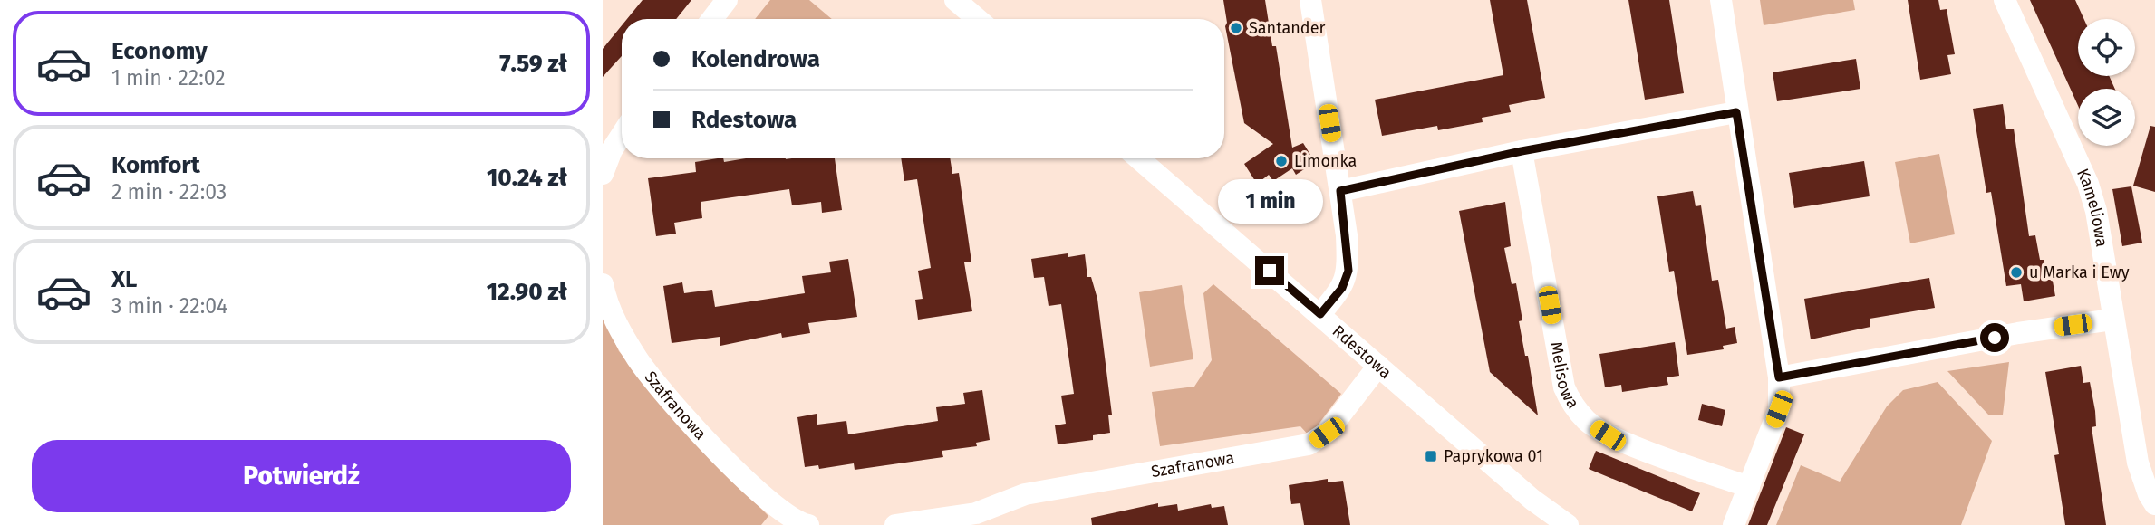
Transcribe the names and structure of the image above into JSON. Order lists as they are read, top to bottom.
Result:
{
  "streets": {
    "street": [
      "Kameliowa",
      "Rdestowa",
      "Melisowa",
      "Szafranowa"
    ]
  },
  "crossings": [
    ["Rdestowa", "Szafranowa"]
  ],
  "places": {
    "other": ["Santander", "Limonka", "u Marka i Ewy"],
    "transit": ["Paprykowa 01"]
  },
  "page": {
    "list": [
      {
        "name": "Economy",
        "note": "1 min · 22:02",
        "value": "7.59 zł"
      },
      {
        "name": "Komfort",
        "note": "2 min · 22:03",
        "value": "10.24 zł"
      },
      {
        "name": "XL",
        "note": "3 min · 22:04",
        "value": "12.90 zł"
      }
    ],
    "banner": ["Kolendrowa", "Rdestowa"],
    "bubble": "1 min",
    "buttons": "Potwierdź"
  }
}
